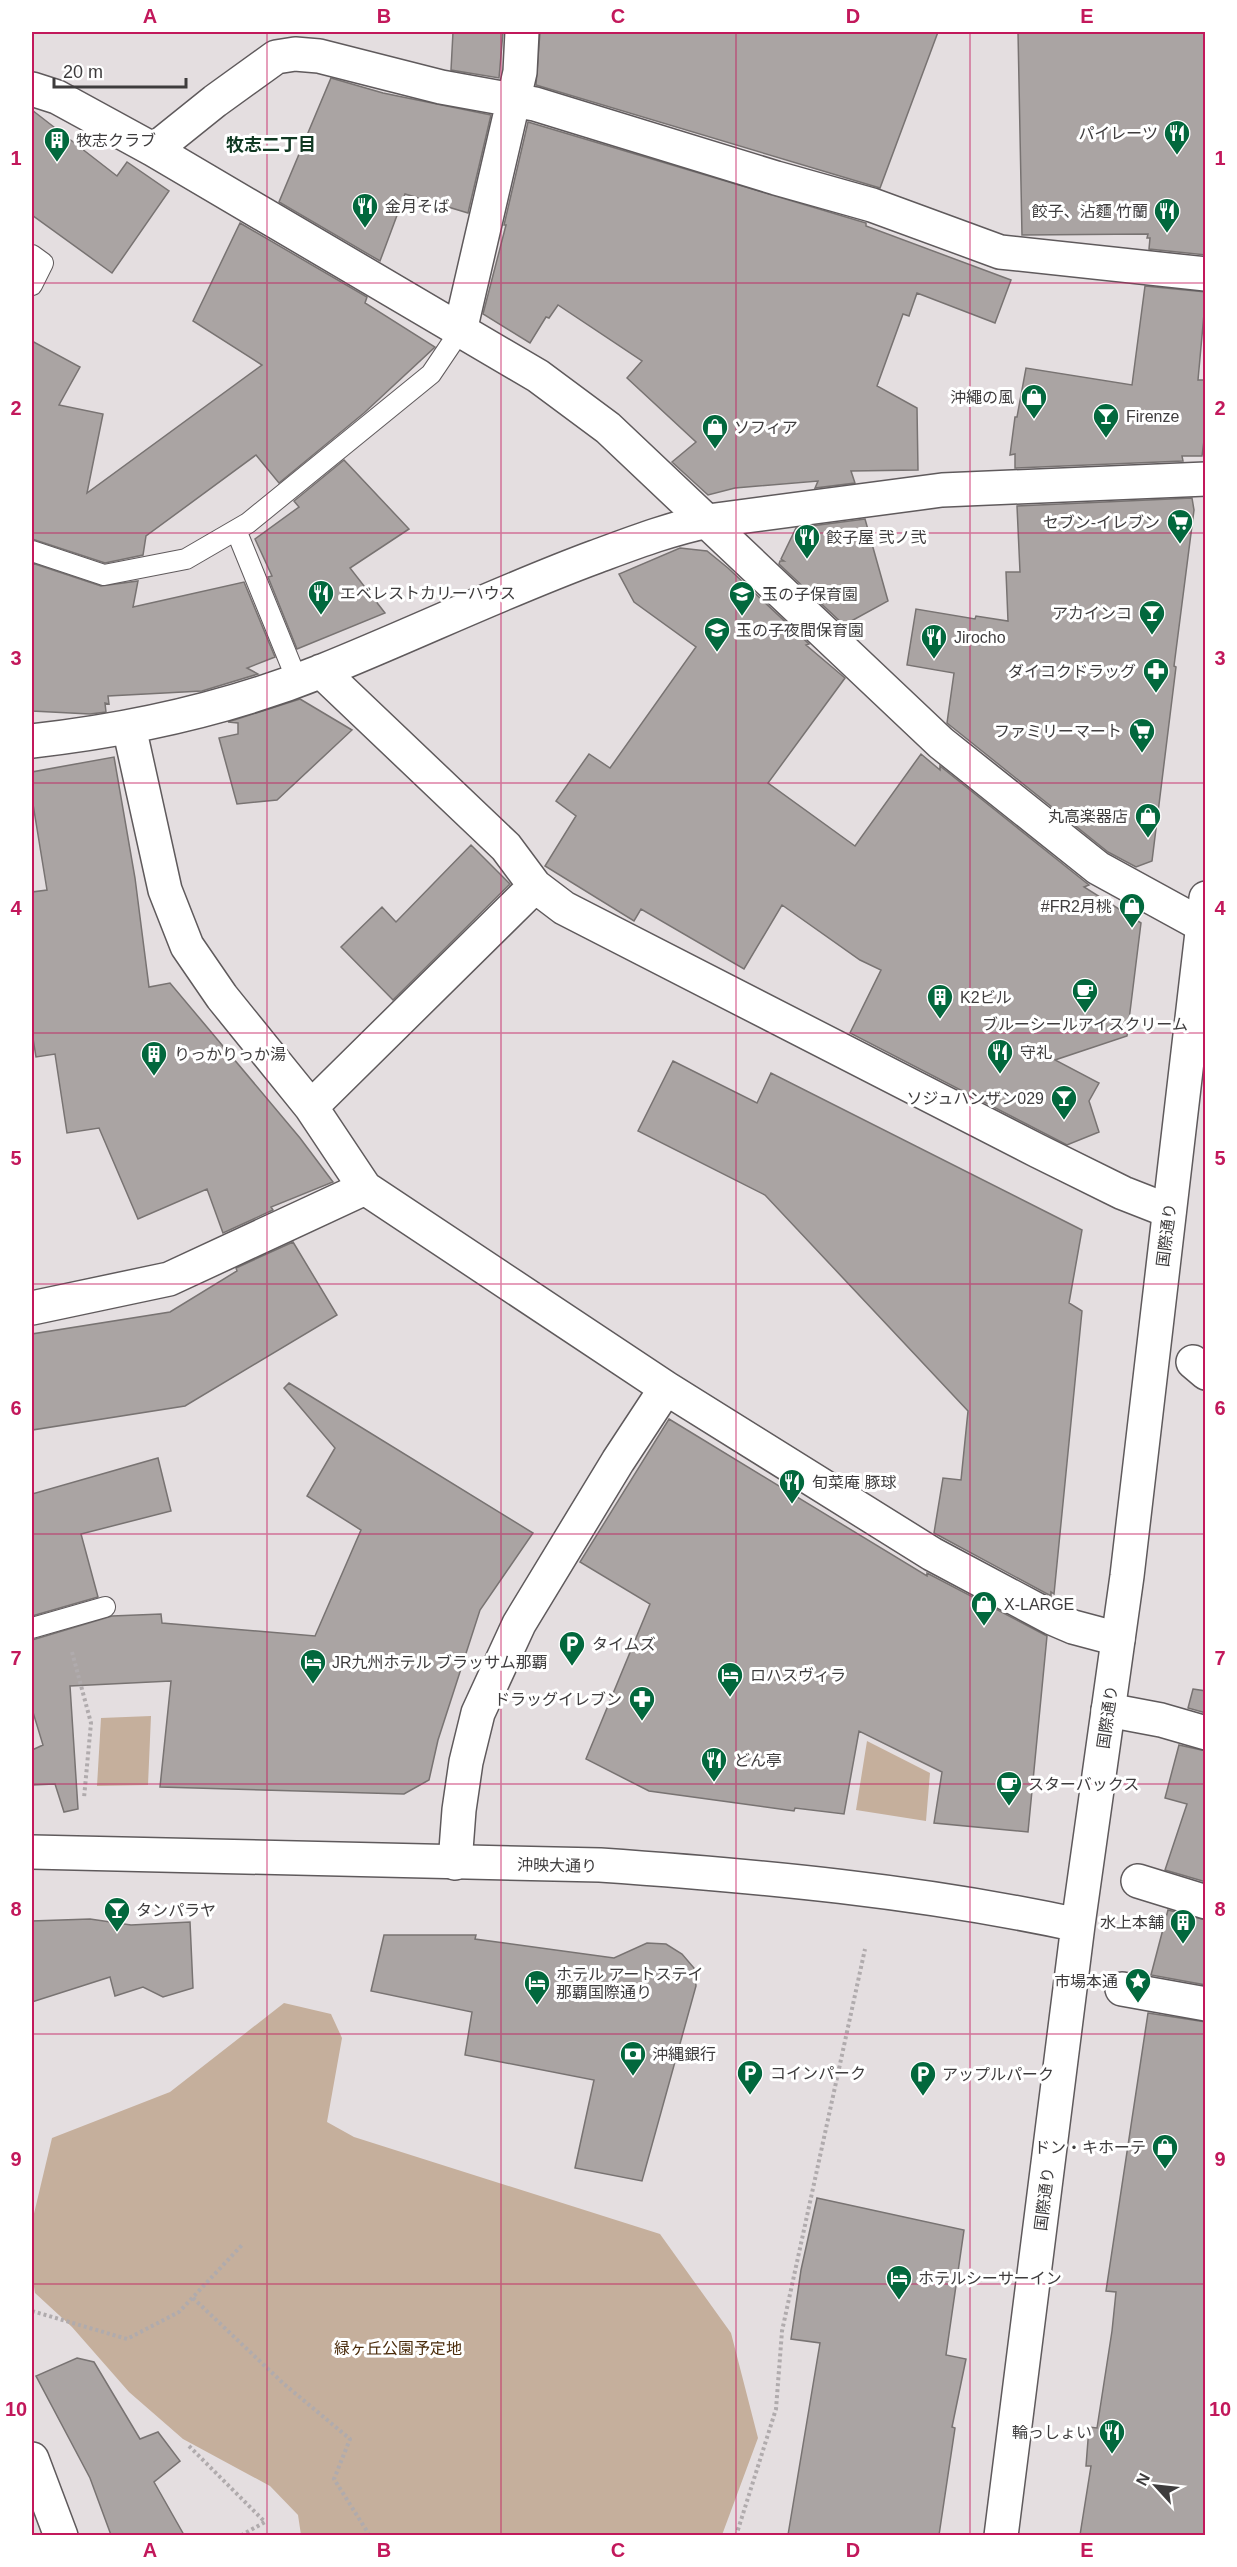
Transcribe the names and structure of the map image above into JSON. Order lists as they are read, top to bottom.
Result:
{
  "streets": {
    "street": ["国際通り", "沖映大通り"]
  },
  "crossings": [
    ["国際通り", "沖映大通り"]
  ],
  "districts": ["牧志二丁目"],
  "parks": ["緑ヶ丘公園予定地"],
  "places": {
    "restaurant": [
      "パイレーツ",
      "金月そば",
      "餃子、沾麵 竹蘭",
      "餃子屋 弐ノ弐",
      "エベレストカリーハウス",
      "Jirocho",
      "守礼",
      "旬菜庵 豚球",
      "どん亭",
      "輪っしょい"
    ],
    "building": [
      "牧志クラブ",
      "K2ビル",
      "りっかりっか湯",
      "水上本舗"
    ],
    "shop": [
      "沖繩の風",
      "ソフィア",
      "丸高楽器店",
      "#FR2月桃",
      "X-LARGE",
      "ドン・キホーテ"
    ],
    "bar": [
      "Firenze",
      "アカインコ",
      "ソジュハンザン029",
      "タンパラヤ"
    ],
    "supermarket": ["セブン-イレブン", "ファミリーマート"],
    "school or university": ["玉の子保育園", "玉の子夜間保育園"],
    "pharmacy": ["ダイコクドラッグ", "ドラッグイレブン"],
    "cafe": ["ブルーシールアイスクリーム", "スターバックス"],
    "parking": ["タイムズ", "コインパーク", "アップルパーク"],
    "hotel": [
      "JR九州ホテル ブラッサム那覇",
      "ロハスヴィラ",
      "ホテル アートステイ 那覇国際通り",
      "ホテルシーサーイン"
    ],
    "place": ["市場本通"],
    "bank": ["沖縄銀行"]
  },
  "scale_bar": "20 m",
  "north": "top left",
  "grid": {
    "columns": [
      "A",
      "B",
      "C",
      "D",
      "E"
    ],
    "rows": [
      "1",
      "2",
      "3",
      "4",
      "5",
      "6",
      "7",
      "8",
      "9",
      "10"
    ]
  }
}
